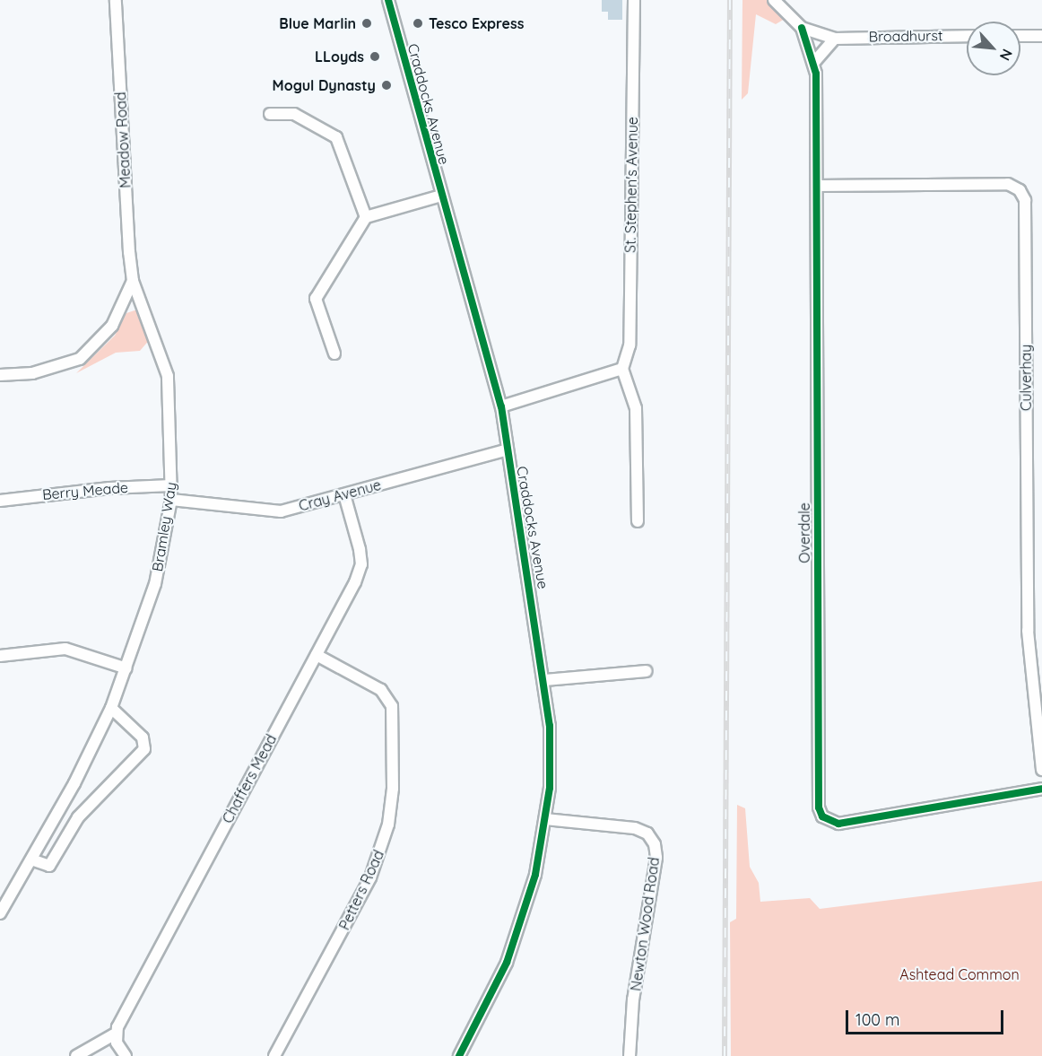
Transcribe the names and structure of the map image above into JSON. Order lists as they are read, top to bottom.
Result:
{
  "streets": {
    "street": [
      "Broadhurst",
      "Craddocks Avenue",
      "Meadow Road",
      "St. Stephen's Avenue",
      "Culverhay",
      "Berry Meade",
      "Cray Avenue",
      "Bramley Way",
      "Overdale",
      "Chaffers Mead",
      "Petters Road",
      "Newton Wood Road"
    ]
  },
  "crossings": [
    ["Broadhurst", "Overdale"],
    ["Craddocks Avenue", "Cray Avenue"],
    ["Craddocks Avenue", "Newton Wood Road"],
    ["Meadow Road", "Bramley Way"],
    ["Culverhay", "Overdale"],
    ["Berry Meade", "Bramley Way"],
    ["Cray Avenue", "Bramley Way"],
    ["Cray Avenue", "Chaffers Mead"],
    ["Chaffers Mead", "Petters Road"]
  ],
  "parks": ["Ashtead Common"],
  "places": [
    "Blue Marlin",
    "Tesco Express",
    "LLoyds",
    "Mogul Dynasty"
  ],
  "scale_bar": "100 m",
  "north": "bottom right"
}
